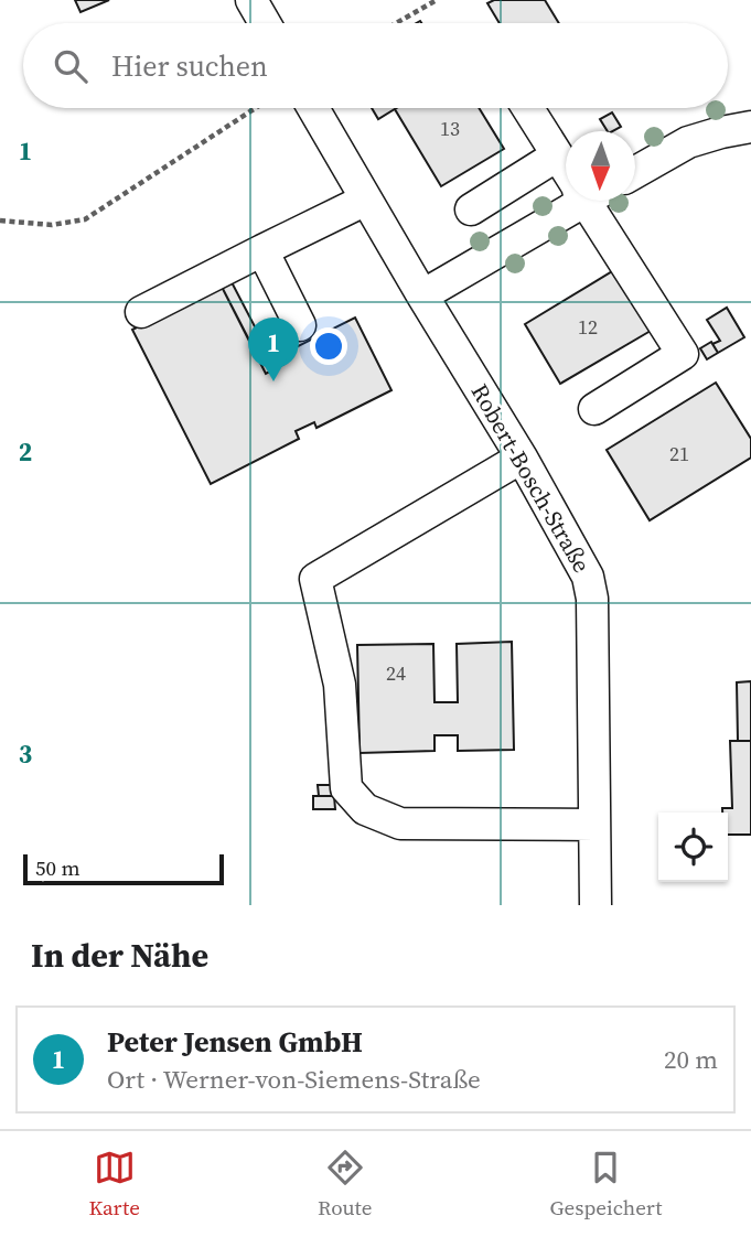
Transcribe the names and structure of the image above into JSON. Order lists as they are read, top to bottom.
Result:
{
  "streets": {
    "street": ["Robert-Bosch-Straße"]
  },
  "house_numbers": [
    "13",
    "12",
    "21",
    "24"
  ],
  "scale_bar": "50 m",
  "north": "bottom",
  "page": {
    "search": "Hier suchen",
    "pins": "1",
    "scale": "50 m",
    "heading": "In der Nähe",
    "list": [
      {
        "mark": "1",
        "name": "Peter Jensen GmbH",
        "note": "Ort · Werner-von-Siemens-Straße",
        "value": "20 m"
      }
    ],
    "nav": ["Karte", "Route", "Gespeichert"]
  },
  "grid": {
    "rows": ["1", "2", "3"]
  }
}
